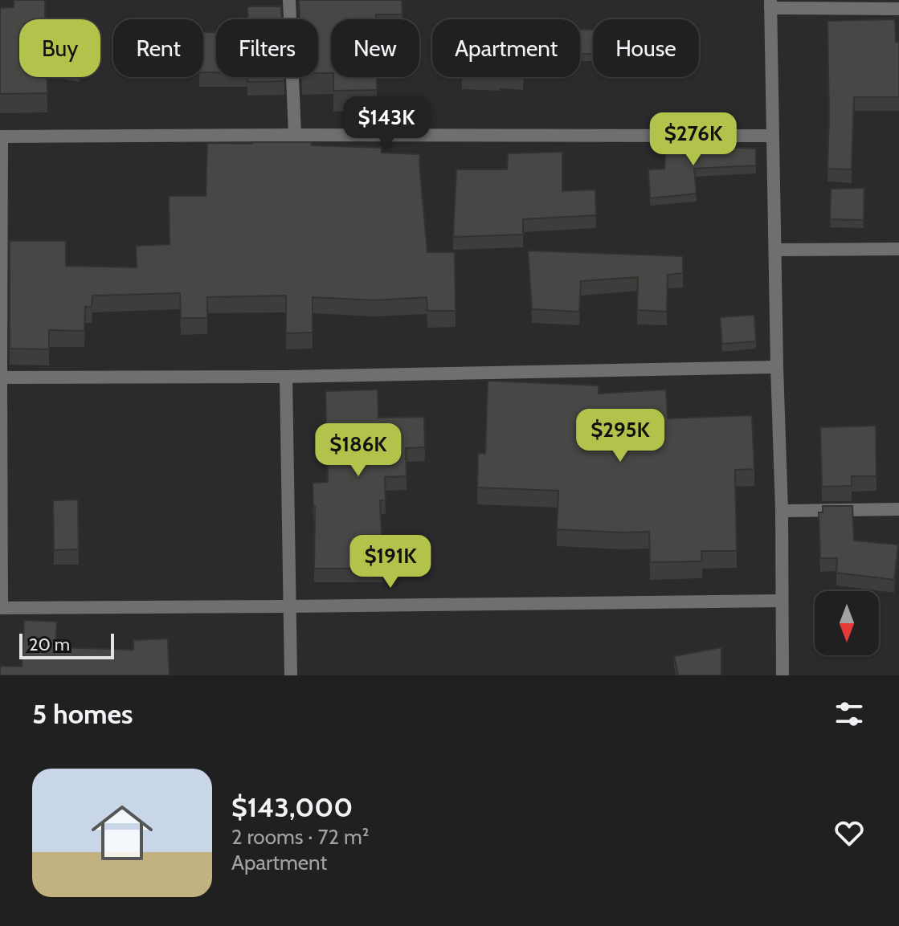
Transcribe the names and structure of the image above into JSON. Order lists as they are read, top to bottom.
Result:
{
  "scale_bar": "20 m",
  "north": "bottom",
  "page": {
    "chip": [
      "Buy",
      "Rent",
      "Filters",
      "New",
      "Apartment",
      "House"
    ],
    "price": [
      "$143K",
      "$276K",
      "$295K",
      "$186K",
      "$191K"
    ],
    "scale": "20 m",
    "heading": "5 homes",
    "list": [
      {
        "name": "$143,000",
        "note": "2 rooms · 72 m² · Apartment"
      }
    ]
  }
}
